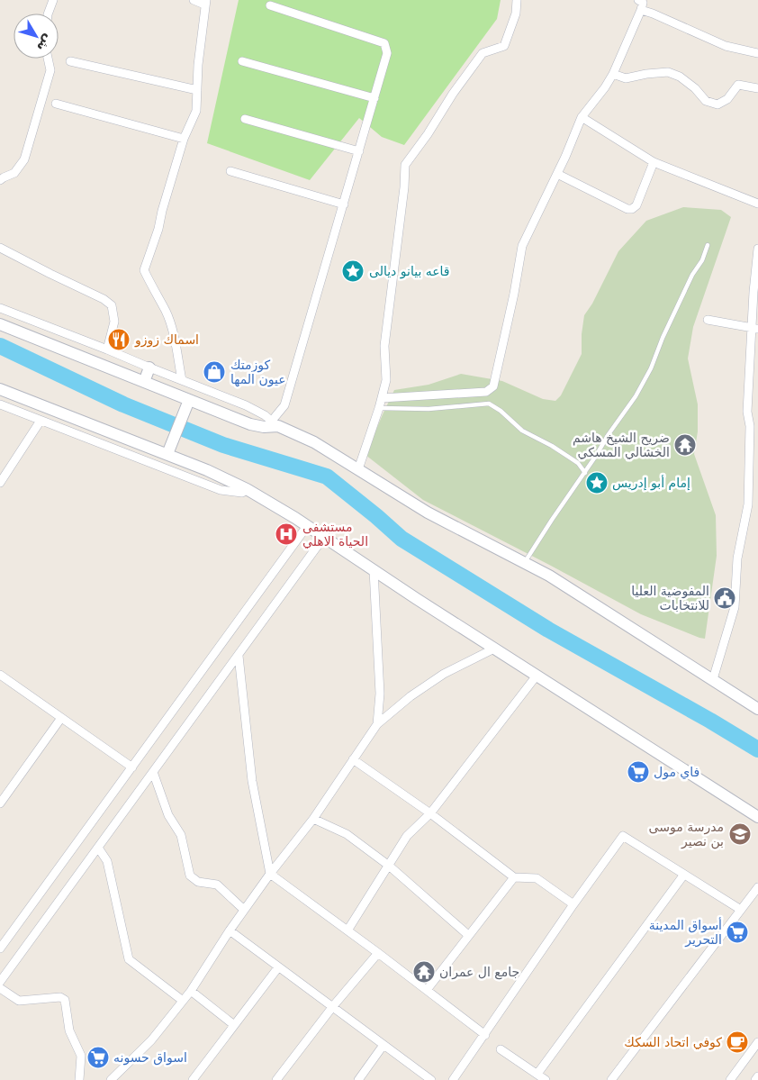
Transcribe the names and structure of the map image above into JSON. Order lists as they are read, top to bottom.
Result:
{
  "places": {
    "place": ["قاعه بيانو ديالى", "إمام أبو إدريس"],
    "restaurant": ["اسماك زوزو"],
    "shop": ["كوزمتك عيون المها"],
    "temple": ["ضريح الشيخ هاشم الخشالي المسكي", "جامع ال عمران"],
    "hospital": ["مستشفى الحياة الاهلي"],
    "public building": ["المفوضية العليا للانتخابات"],
    "supermarket": ["فاي مول", "أسواق المدينة التحرير", "اسواق حسونه"],
    "school or university": ["مدرسة موسى بن نصير"],
    "cafe": ["كوفي اتحاد السكك"]
  },
  "north": "bottom right"
}
